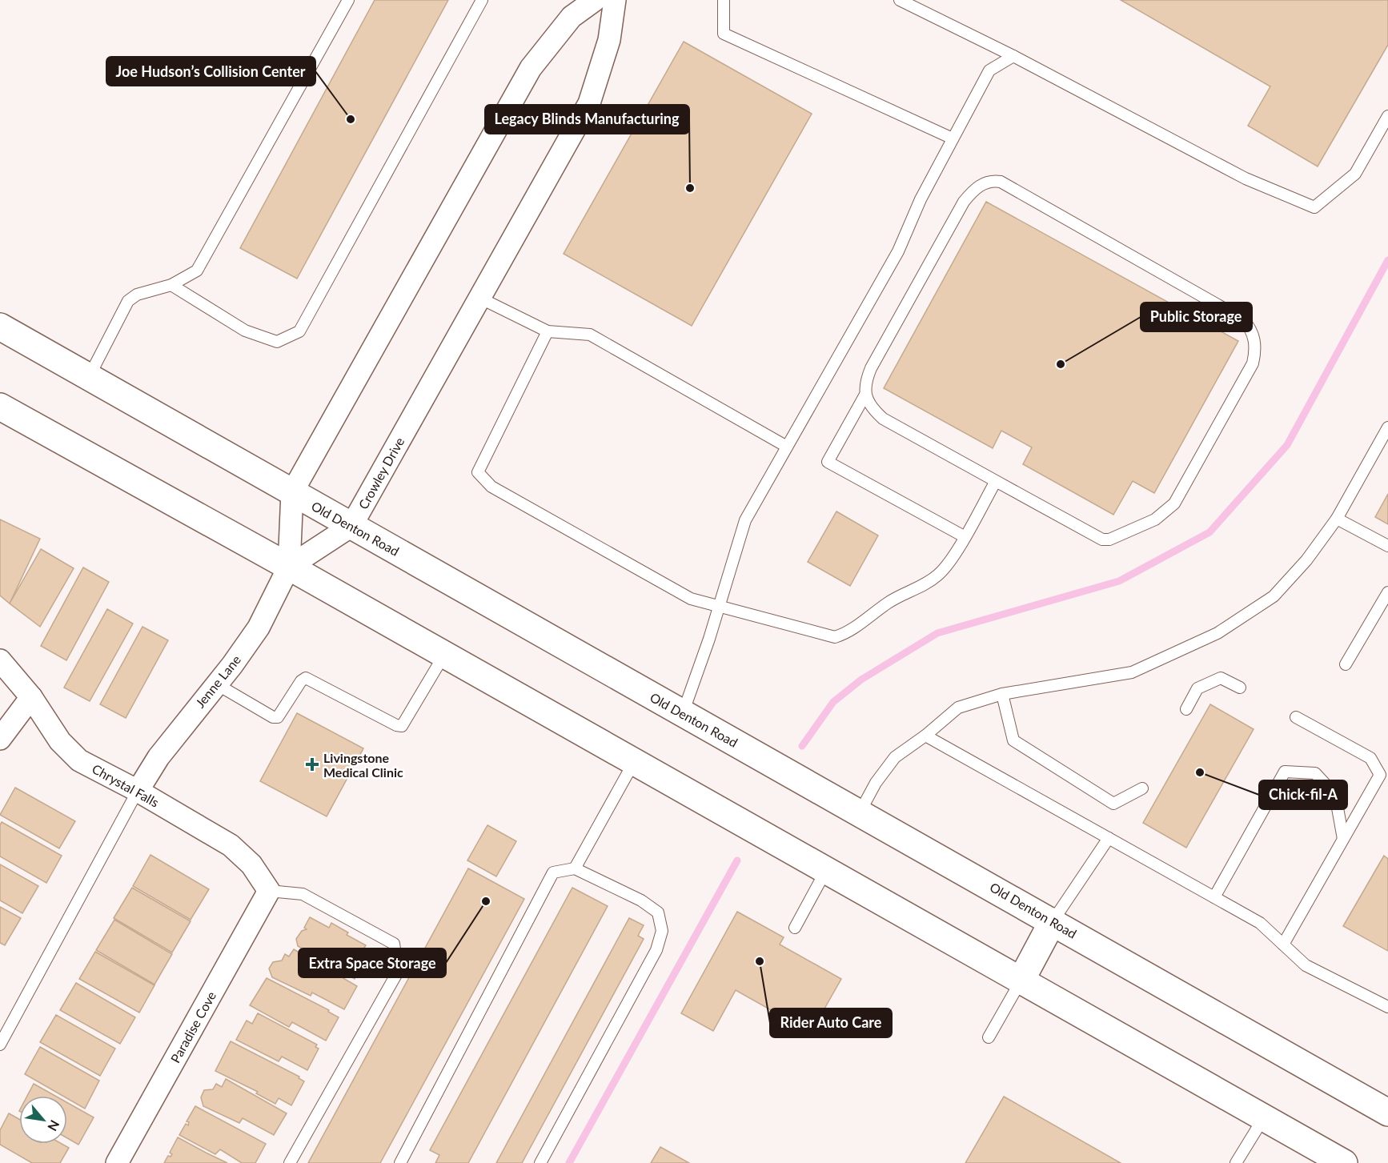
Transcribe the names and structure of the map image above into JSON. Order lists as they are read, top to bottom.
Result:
{
  "streets": {
    "main road": ["Old Denton Road"],
    "street": [
      "Crowley Drive",
      "Jenne Lane",
      "Chrystal Falls",
      "Paradise Cove"
    ]
  },
  "crossings": [
    ["Crowley Drive", "Old Denton Road"],
    ["Crowley Drive", "Jenne Lane"],
    ["Jenne Lane", "Chrystal Falls"],
    ["Chrystal Falls", "Paradise Cove"]
  ],
  "places": {
    "other": [
      "Joe Hudson’s Collision Center",
      "Legacy Blinds Manufacturing",
      "Public Storage",
      "Chick-fil-A",
      "Extra Space Storage",
      "Rider Auto Care"
    ],
    "health": ["Livingstone Medical Clinic"]
  },
  "north": "bottom right"
}
